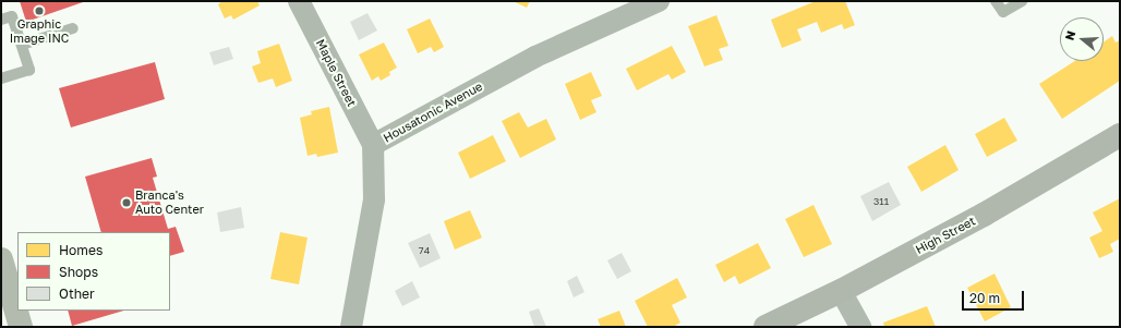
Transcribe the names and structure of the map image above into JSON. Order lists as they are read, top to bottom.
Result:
{
  "streets": {
    "main road": ["High Street"],
    "street": ["Maple Street", "Housatonic Avenue"]
  },
  "crossings": [
    ["Maple Street", "Housatonic Avenue"]
  ],
  "places": ["Graphic Image INC", "Branca's Auto Center"],
  "house_numbers": ["311", "74"],
  "legend": ["Homes", "Shops", "Other"],
  "scale_bar": "20 m",
  "north": "left"
}
